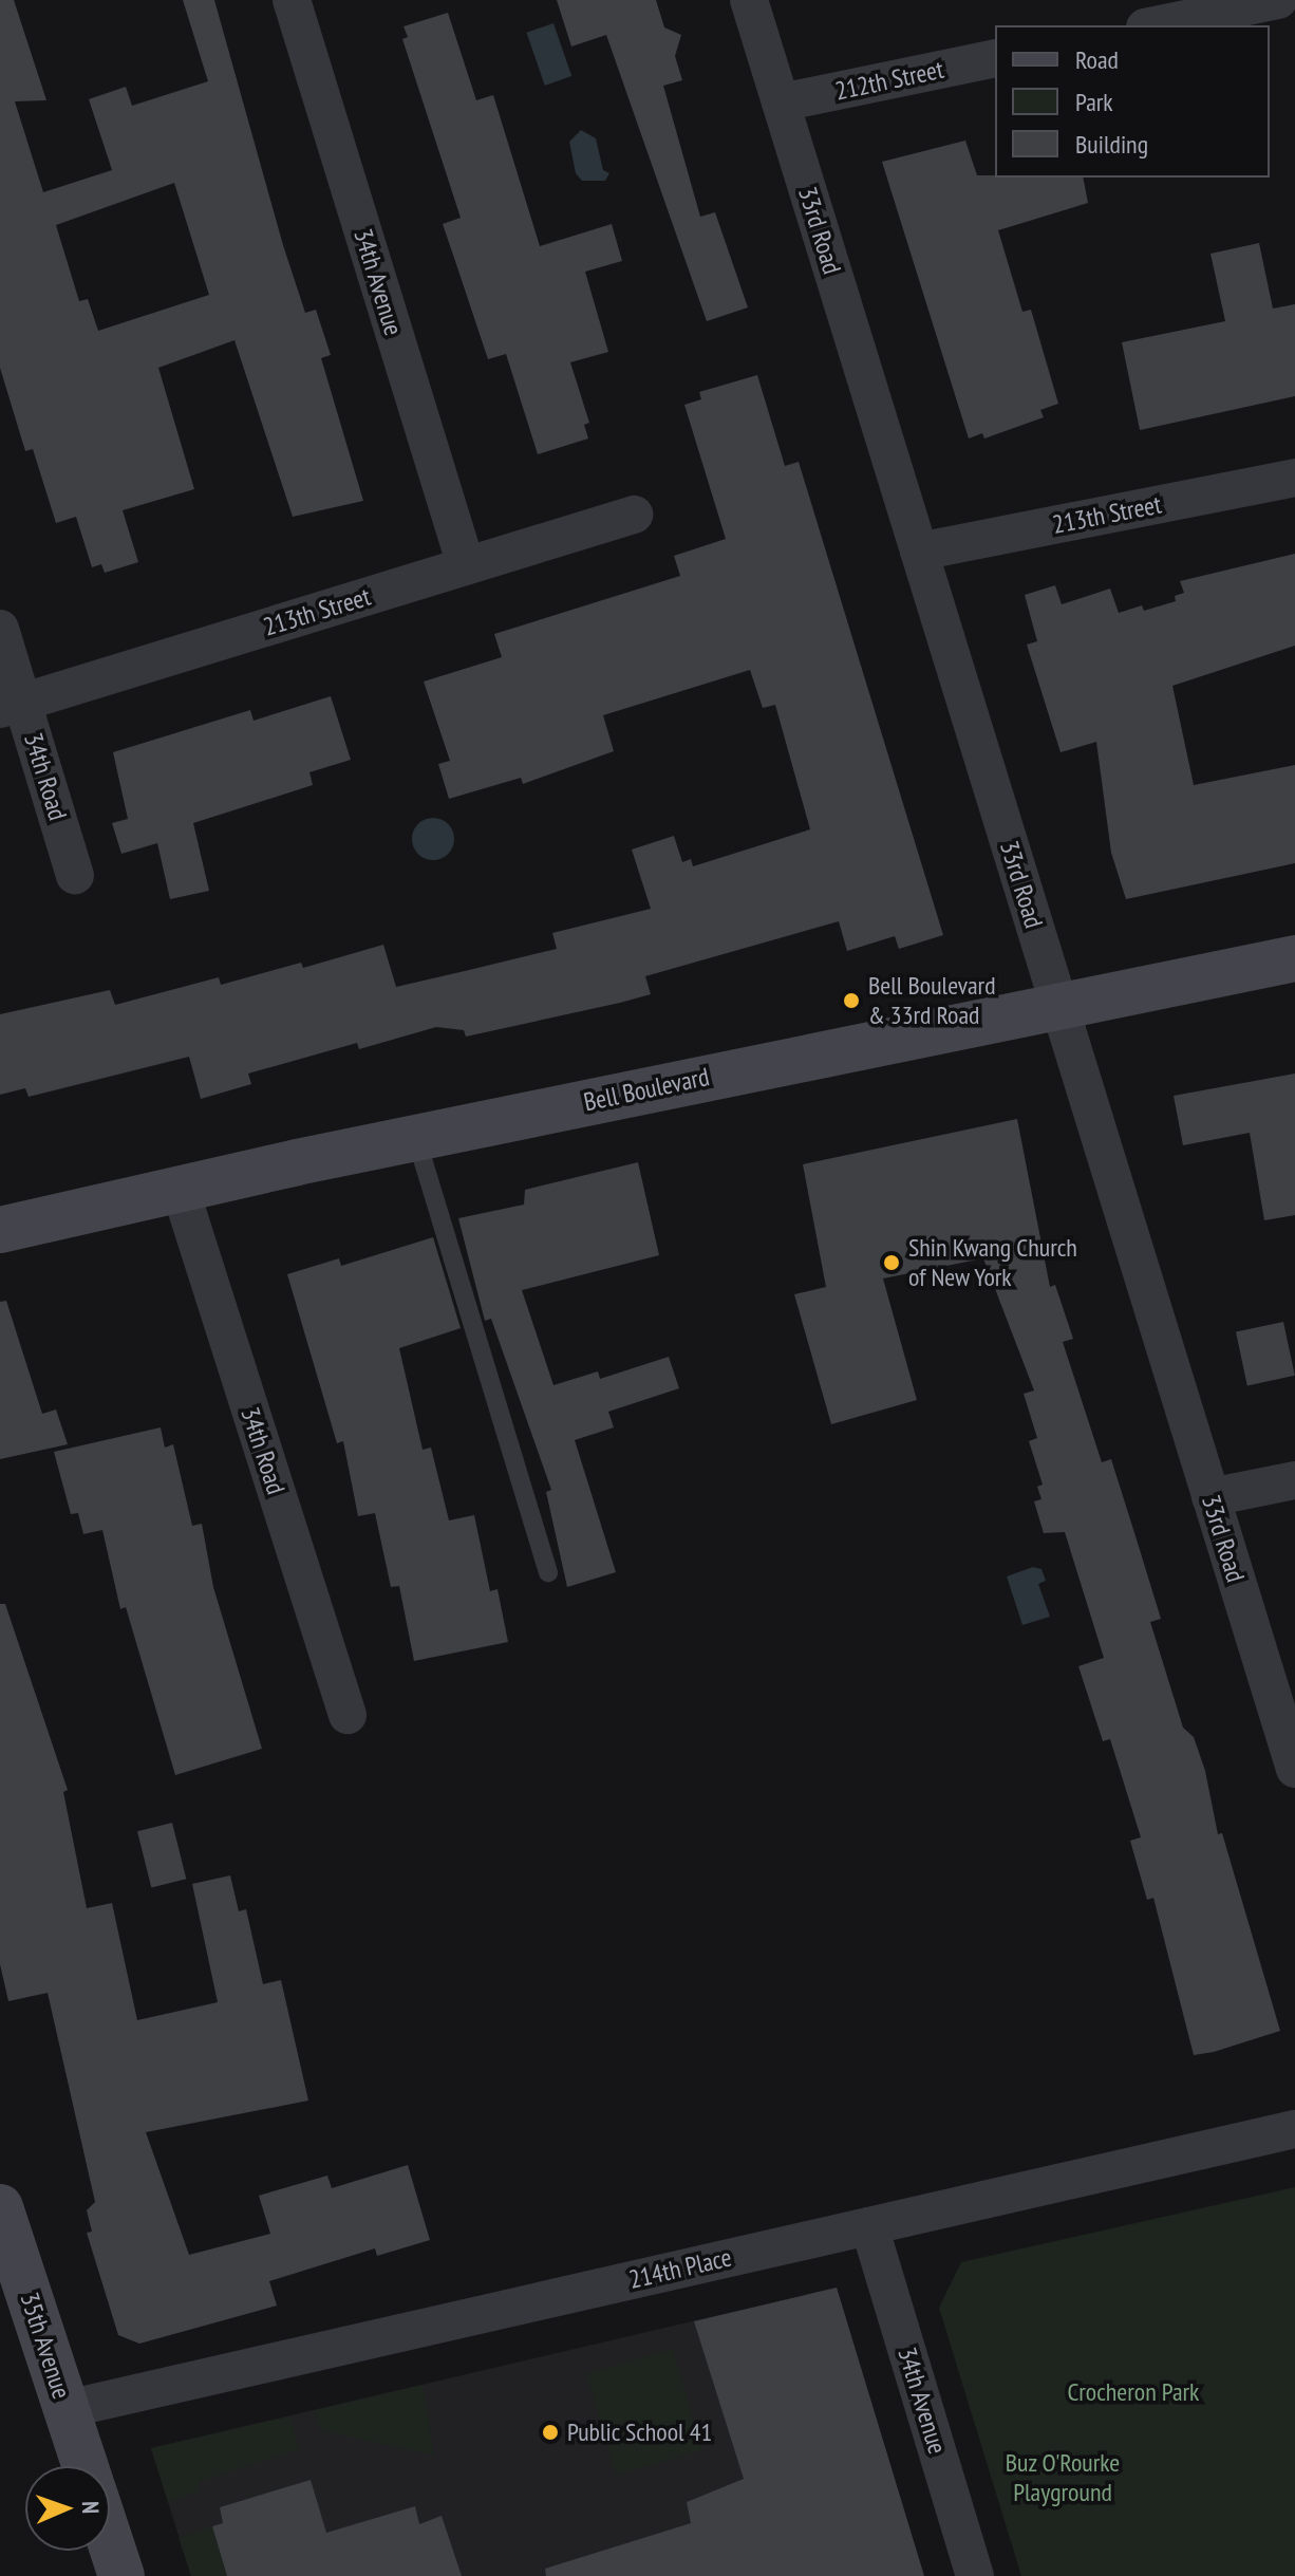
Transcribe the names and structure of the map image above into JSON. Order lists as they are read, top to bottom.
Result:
{
  "streets": {
    "street": [
      "212th Street",
      "33rd Road",
      "34th Avenue",
      "213th Street",
      "34th Road",
      "Bell Boulevard",
      "214th Place",
      "35th Avenue"
    ]
  },
  "crossings": [
    ["212th Street", "33rd Road"],
    ["33rd Road", "213th Street"],
    ["33rd Road", "Bell Boulevard"],
    ["34th Avenue", "213th Street"],
    ["34th Avenue", "214th Place"],
    ["213th Street", "34th Road"],
    ["34th Road", "Bell Boulevard"],
    ["214th Place", "35th Avenue"]
  ],
  "parks": ["Crocheron Park", "Buz O'Rourke Playground"],
  "places": ["Bell Boulevard & 33rd Road", "Shin Kwang Church of New York", "Public School 41"],
  "legend": ["Road", "Park", "Building"],
  "north": "right"
}
